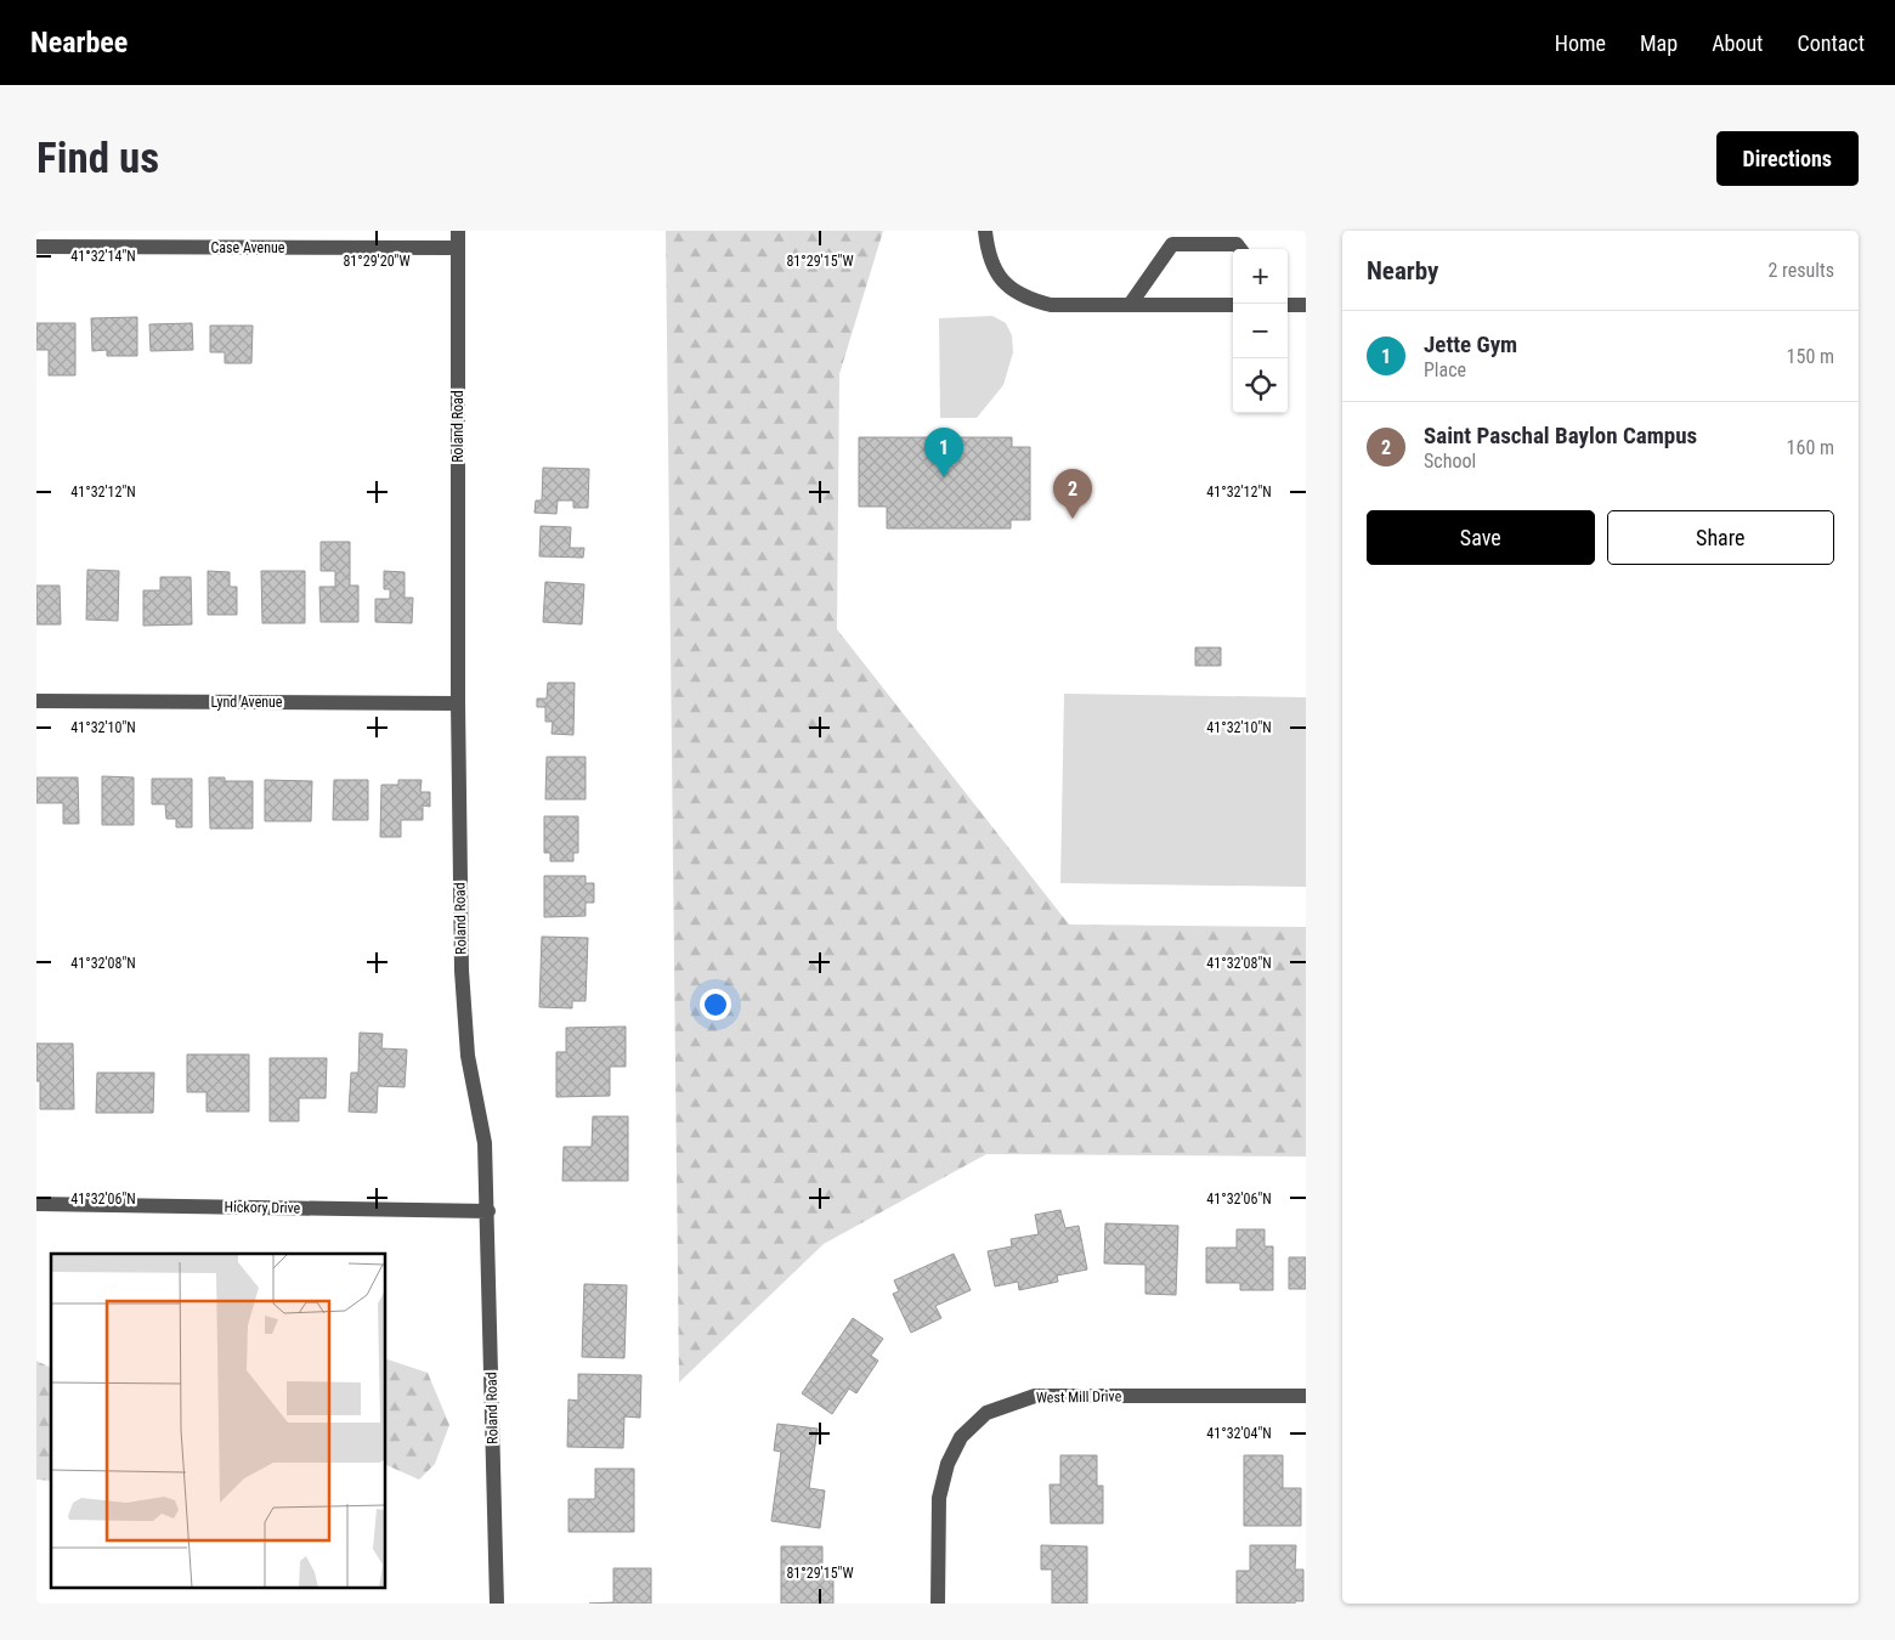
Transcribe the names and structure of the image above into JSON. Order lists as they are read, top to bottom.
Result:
{
  "streets": {
    "street": [
      "Case Avenue",
      "Roland Road",
      "Lynd Avenue",
      "Hickory Drive",
      "West Mill Drive"
    ]
  },
  "crossings": [
    ["Case Avenue", "Roland Road"],
    ["Roland Road", "Lynd Avenue"],
    ["Roland Road", "Hickory Drive"]
  ],
  "page": {
    "header": "Nearbee",
    "nav": [
      "Home",
      "Map",
      "About",
      "Contact"
    ],
    "buttons": [
      "Directions",
      ["Save", "Share"]
    ],
    "title": "Find us",
    "heading": ["Nearby", "2 results"],
    "map_buttons": ["+", "−"],
    "list": [
      {
        "mark": "1",
        "name": "Jette Gym",
        "note": "Place",
        "value": "150 m"
      },
      {
        "mark": "2",
        "name": "Saint Paschal Baylon Campus",
        "note": "School",
        "value": "160 m"
      }
    ],
    "pins": ["1", "2"]
  },
  "coordinates": [
    "41°32'14\"N",
    "81°29'20\"W",
    "81°29'15\"W",
    "41°32'12\"N",
    "41°32'10\"N",
    "41°32'08\"N",
    "41°32'06\"N",
    "41°32'04\"N"
  ]
}
